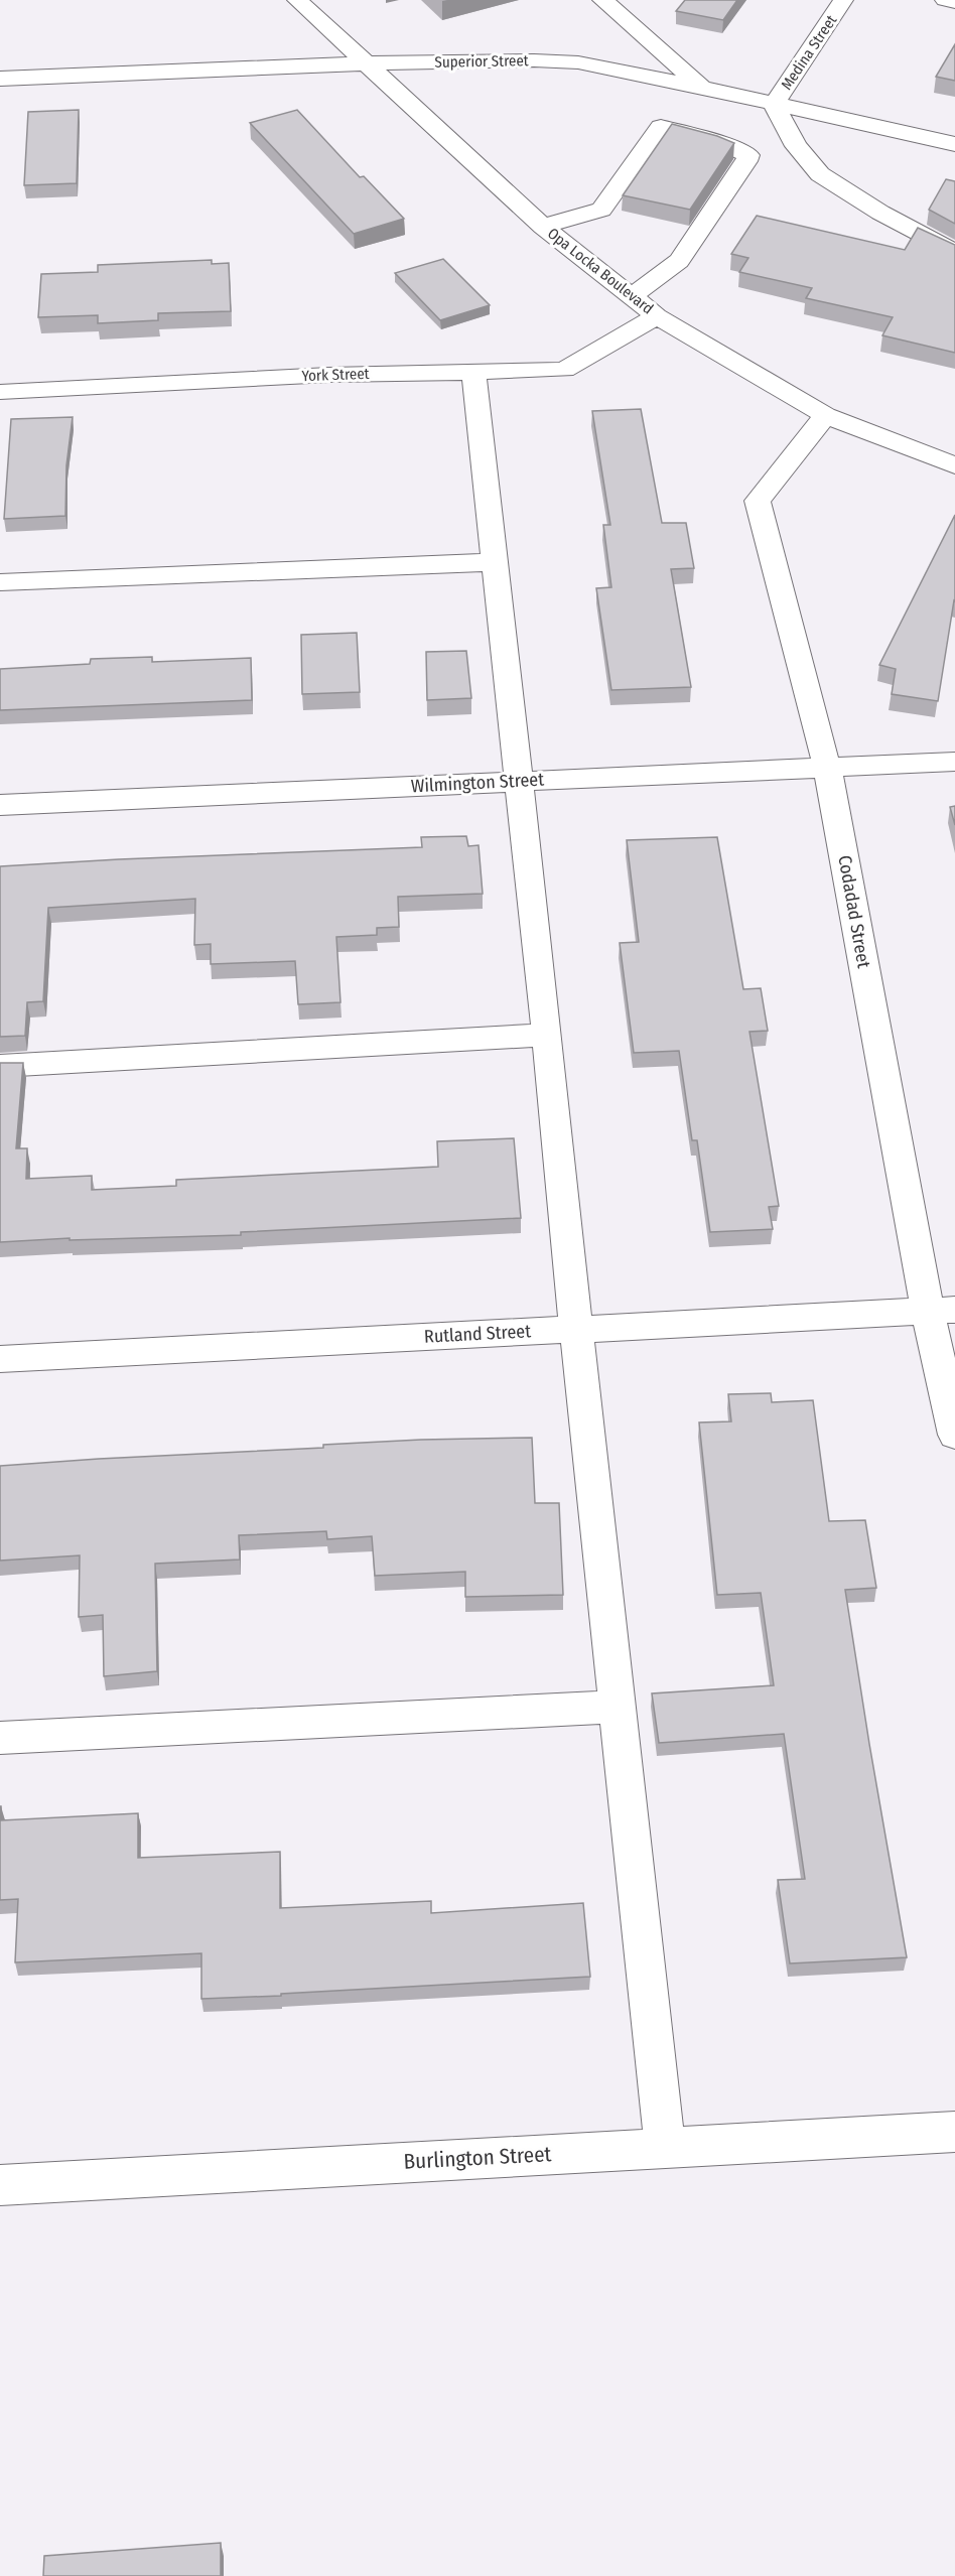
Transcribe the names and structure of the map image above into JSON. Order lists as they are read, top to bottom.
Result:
{
  "streets": {
    "street": [
      "Medina Street",
      "Superior Street",
      "Opa Locka Boulevard",
      "York Street",
      "Wilmington Street",
      "Codadad Street",
      "Rutland Street",
      "Burlington Street"
    ]
  },
  "crossings": [
    ["Medina Street", "Superior Street"],
    ["Superior Street", "Opa Locka Boulevard"],
    ["Opa Locka Boulevard", "York Street"],
    ["Opa Locka Boulevard", "Codadad Street"],
    ["Wilmington Street", "Codadad Street"],
    ["Codadad Street", "Rutland Street"]
  ]
}
